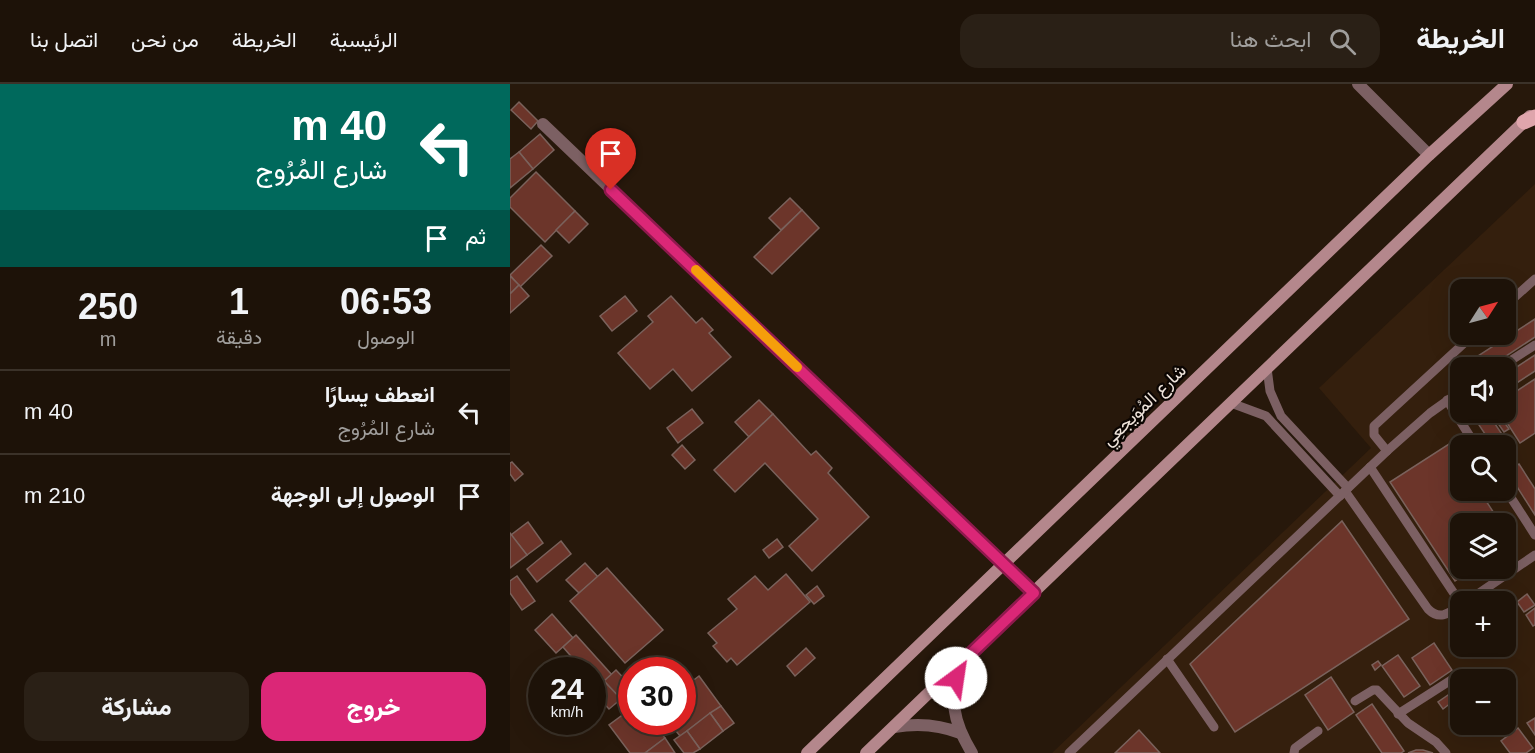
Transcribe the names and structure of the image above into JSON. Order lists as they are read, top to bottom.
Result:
{
  "streets": {
    "street": ["شارع المُوَيجعِي"]
  },
  "north": "top right",
  "page": {
    "header": "الخريطة",
    "search": "ابحث هنا",
    "nav": [
      "الرئيسية",
      "الخريطة",
      "من نحن",
      "اتصل بنا"
    ],
    "turn": ["40 m", "شارع المُرُوج"],
    "then": "ثم",
    "eta": [
      "06:53",
      "الوصول",
      "1",
      "دقيقة",
      "250",
      "m"
    ],
    "map_buttons": ["+", "−"],
    "list": [
      {
        "name": "انعطف يسارًا",
        "note": "شارع المُرُوج",
        "value": "40 m"
      },
      {
        "name": "الوصول إلى الوجهة",
        "value": "210 m"
      }
    ],
    "speed": "24 km/h",
    "limit": "30",
    "buttons": ["خروج", "مشاركة"]
  }
}
